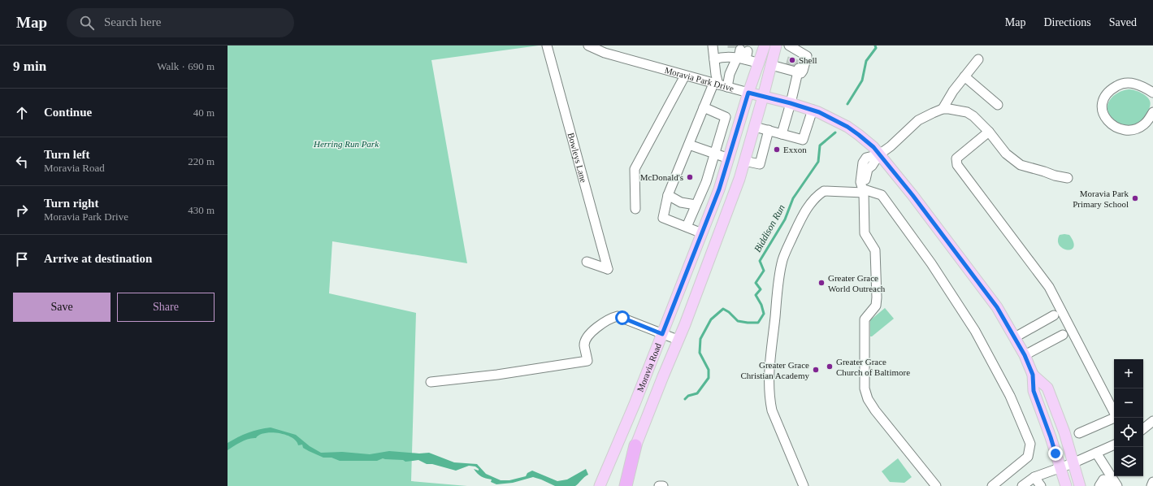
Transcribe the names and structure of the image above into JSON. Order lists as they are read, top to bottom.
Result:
{
  "streets": {
    "main road": ["Moravia Park Drive", "Moravia Road"],
    "street": ["Bowleys Lane"]
  },
  "crossings": [
    ["Moravia Park Drive", "Moravia Road"]
  ],
  "water": ["Biddison Run"],
  "parks": ["Herring Run Park"],
  "places": [
    "Shell",
    "Exxon",
    "McDonald's",
    "Moravia Park Primary School",
    "Greater Grace World Outreach",
    "Greater Grace Church of Baltimore",
    "Greater Grace Christian Academy"
  ],
  "page": {
    "header": "Map",
    "search": "Search here",
    "nav": ["Map", "Directions", "Saved"],
    "heading": ["9 min", "Walk · 690 m"],
    "list": [
      ["Continue", "40 m"],
      ["Turn left", "Moravia Road", "220 m"],
      ["Turn right", "Moravia Park Drive", "430 m"],
      "Arrive at destination"
    ],
    "buttons": ["Save", "Share"],
    "map_buttons": ["+", "−"]
  }
}
